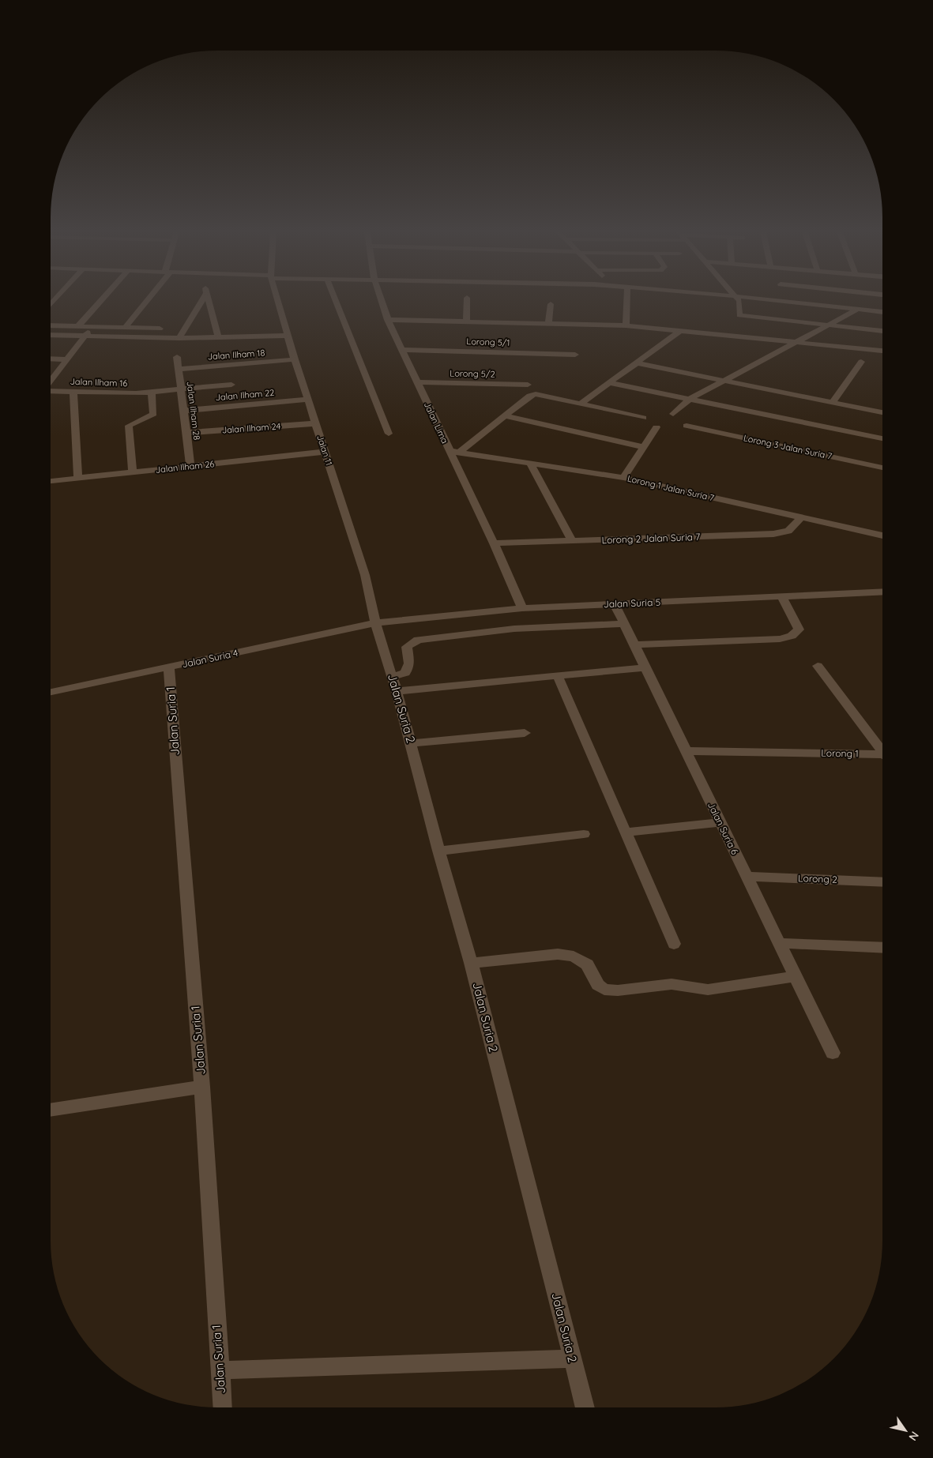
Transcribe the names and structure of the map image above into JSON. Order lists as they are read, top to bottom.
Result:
{
  "streets": {
    "street": [
      "Lorong 5/1",
      "Jalan Ilham 18",
      "Lorong 5/2",
      "Jalan Ilham 16",
      "Jalan Ilham 22",
      "Jalan Ilham 28",
      "Jalan Lima",
      "Jalan Ilham 24",
      "Lorong 3 Jalan Suria 7",
      "Jalan 11",
      "Jalan Ilham 26",
      "Lorong 1 Jalan Suria 7",
      "Lorong 2 Jalan Suria 7",
      "Jalan Suria 5",
      "Jalan Suria 4",
      "Jalan Suria 2",
      "Jalan Suria 1",
      "Lorong 1",
      "Jalan Suria 6",
      "Lorong 2"
    ]
  },
  "crossings": [
    ["Lorong 5/1", "Jalan Lima"],
    ["Jalan Ilham 18", "Jalan Ilham 28"],
    ["Jalan Ilham 18", "Jalan 11"],
    ["Lorong 5/2", "Jalan Lima"],
    ["Jalan Ilham 16", "Jalan Ilham 28"],
    ["Jalan Ilham 22", "Jalan Ilham 28"],
    ["Jalan Ilham 22", "Jalan 11"],
    ["Jalan Ilham 28", "Jalan Ilham 24"],
    ["Jalan Ilham 28", "Jalan Ilham 26"],
    ["Jalan Lima", "Lorong 1 Jalan Suria 7"],
    ["Jalan Lima", "Lorong 2 Jalan Suria 7"],
    ["Jalan Lima", "Jalan Suria 5"],
    ["Jalan Ilham 24", "Jalan 11"],
    ["Jalan 11", "Jalan Ilham 26"],
    ["Jalan 11", "Jalan Suria 5"],
    ["Jalan 11", "Jalan Suria 4"],
    ["Jalan 11", "Jalan Suria 2"],
    ["Lorong 1 Jalan Suria 7", "Lorong 2 Jalan Suria 7"],
    ["Jalan Suria 5", "Jalan Suria 4"],
    ["Jalan Suria 5", "Jalan Suria 2"],
    ["Jalan Suria 5", "Jalan Suria 6"],
    ["Jalan Suria 4", "Jalan Suria 2"],
    ["Jalan Suria 4", "Jalan Suria 1"],
    ["Lorong 1", "Jalan Suria 6"],
    ["Jalan Suria 6", "Lorong 2"]
  ],
  "north": "bottom right"
}
